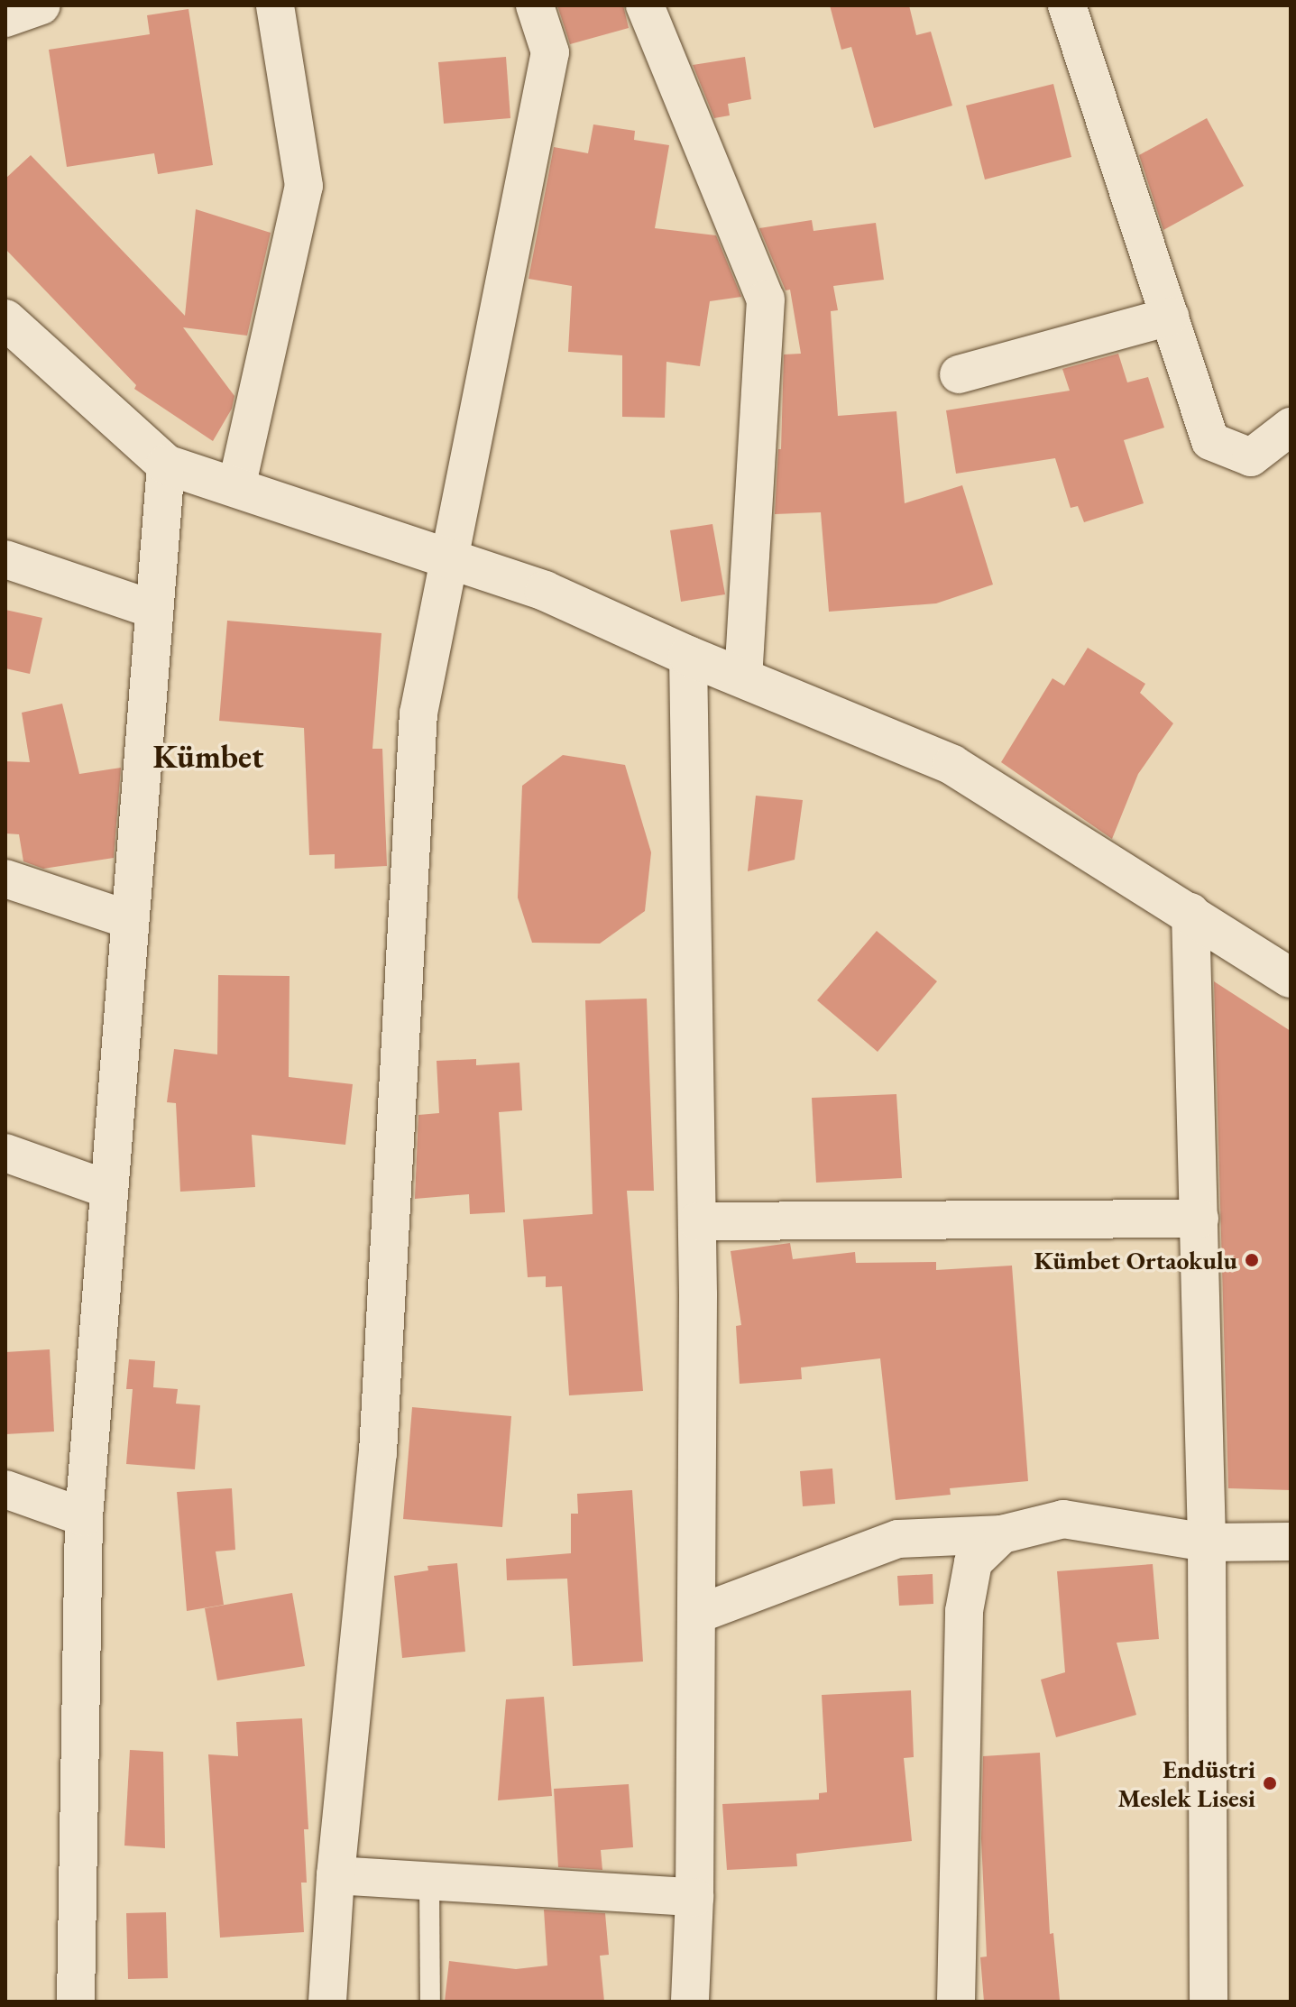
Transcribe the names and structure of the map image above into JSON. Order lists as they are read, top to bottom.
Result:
{
  "districts": ["Kümbet"],
  "places": ["Kümbet Ortaokulu", "Endüstri Meslek Lisesi"]
}
